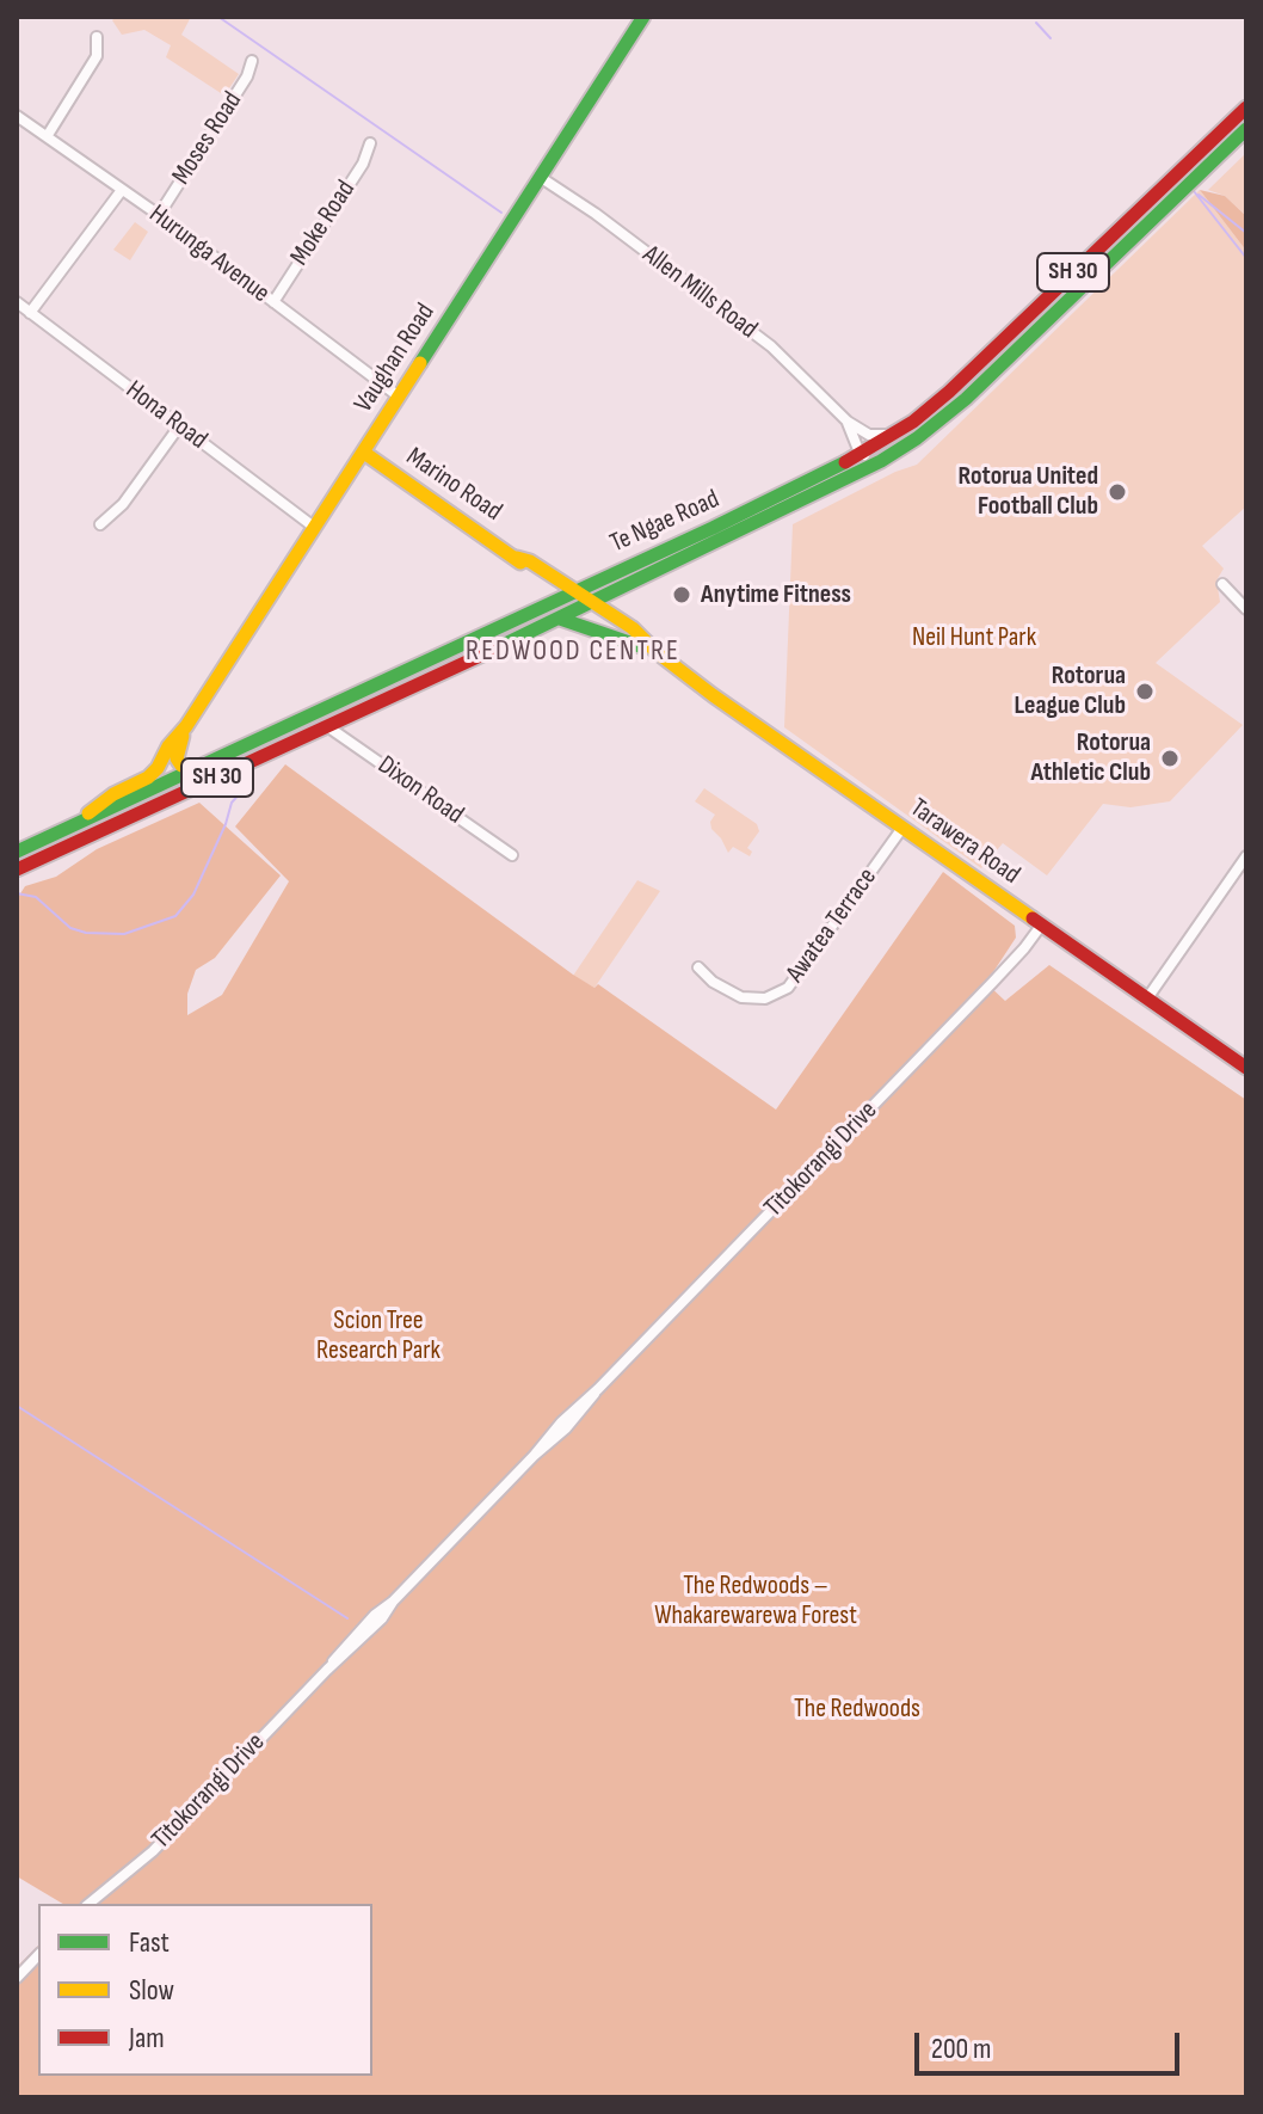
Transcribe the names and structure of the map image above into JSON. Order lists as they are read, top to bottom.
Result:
{
  "streets": {
    "main road": [
      "SH 30",
      "Vaughan Road",
      "Marino Road",
      "Te Ngae Road",
      "Tarawera Road"
    ],
    "street": [
      "Moses Road",
      "Moke Road",
      "Hurunga Avenue",
      "Allen Mills Road",
      "Hona Road",
      "Dixon Road",
      "Awatea Terrace",
      "Tītokorangi Drive"
    ]
  },
  "crossings": [
    ["Moses Road", "Hurunga Avenue"],
    ["Moke Road", "Hurunga Avenue"],
    ["Hurunga Avenue", "Vaughan Road"],
    ["Allen Mills Road", "Vaughan Road"],
    ["Allen Mills Road", "Te Ngae Road"],
    ["Vaughan Road", "Hona Road"],
    ["Vaughan Road", "Marino Road"],
    ["Vaughan Road", "Te Ngae Road"],
    ["Marino Road", "Te Ngae Road"],
    ["Marino Road", "Tarawera Road"],
    ["Te Ngae Road", "Dixon Road"],
    ["Te Ngae Road", "Tarawera Road"],
    ["Tarawera Road", "Awatea Terrace"],
    ["Tarawera Road", "Tītokorangi Drive"]
  ],
  "districts": ["REDWOOD CENTRE"],
  "parks": [
    "Neil Hunt Park",
    "Scion Tree Research Park",
    "The Redwoods – Whakarewarewa Forest",
    "The Redwoods"
  ],
  "places": [
    "Rotorua United Football Club",
    "Anytime Fitness",
    "Rotorua League Club",
    "Rotorua Athletic Club"
  ],
  "legend": ["Fast", "Slow", "Jam"],
  "scale_bar": "200 m"
}
